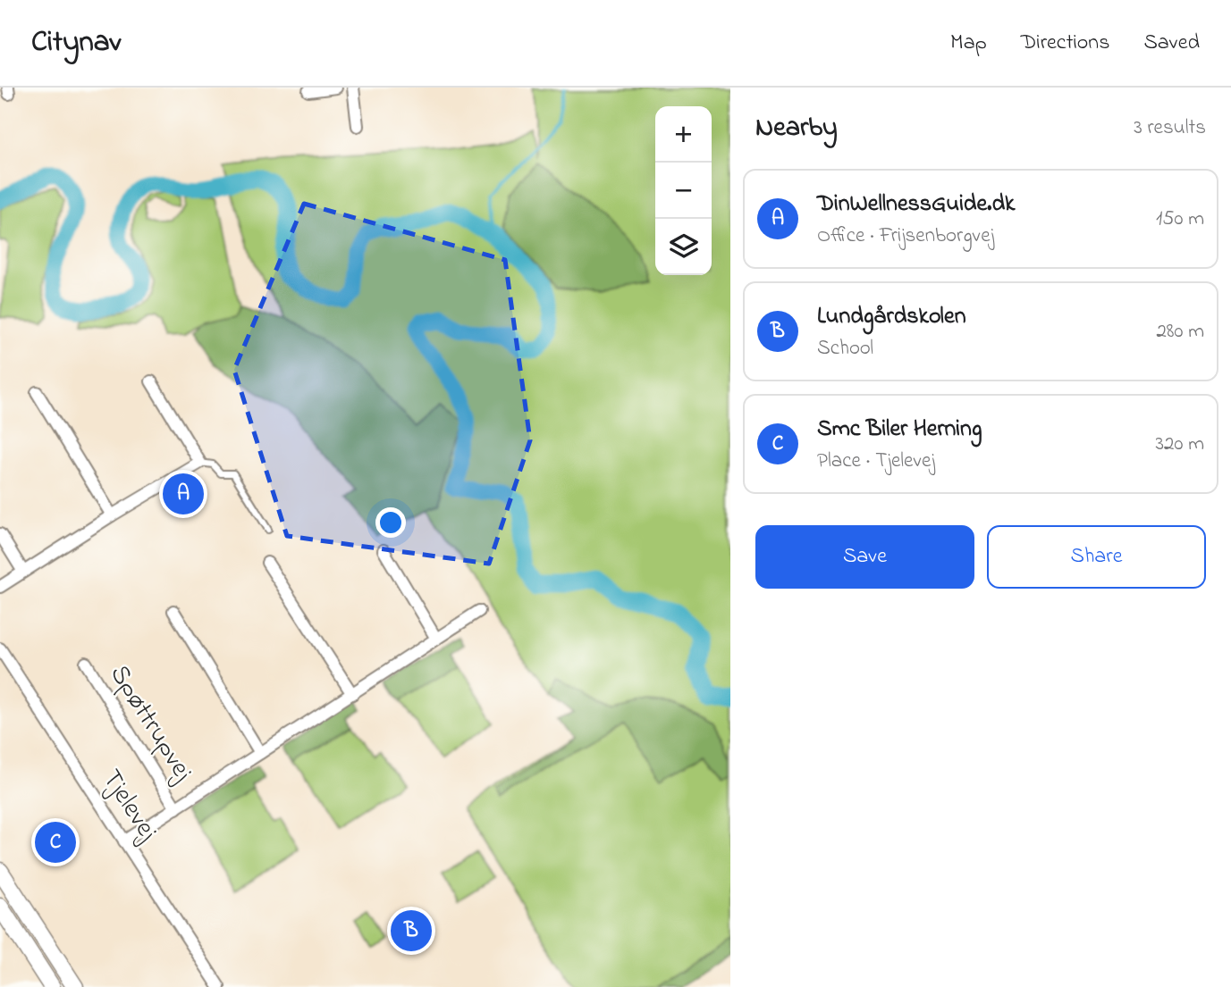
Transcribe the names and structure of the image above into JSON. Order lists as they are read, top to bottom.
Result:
{
  "streets": {
    "street": ["Spøttrupvej", "Tjelevej"]
  },
  "crossings": [
    ["Spøttrupvej", "Tjelevej"]
  ],
  "page": {
    "header": "Citynav",
    "nav": ["Map", "Directions", "Saved"],
    "heading": ["Nearby", "3 results"],
    "map_buttons": ["+", "−"],
    "list": [
      {
        "mark": "A",
        "name": "DinWellnessGuide.dk",
        "note": "Office · Frijsenborgvej",
        "value": "150 m"
      },
      {
        "mark": "B",
        "name": "Lundgårdskolen",
        "note": "School",
        "value": "280 m"
      },
      {
        "mark": "C",
        "name": "Smc Biler Herning",
        "note": "Place · Tjelevej",
        "value": "320 m"
      }
    ],
    "pins": ["A", "C", "B"],
    "buttons": ["Save", "Share"]
  }
}
